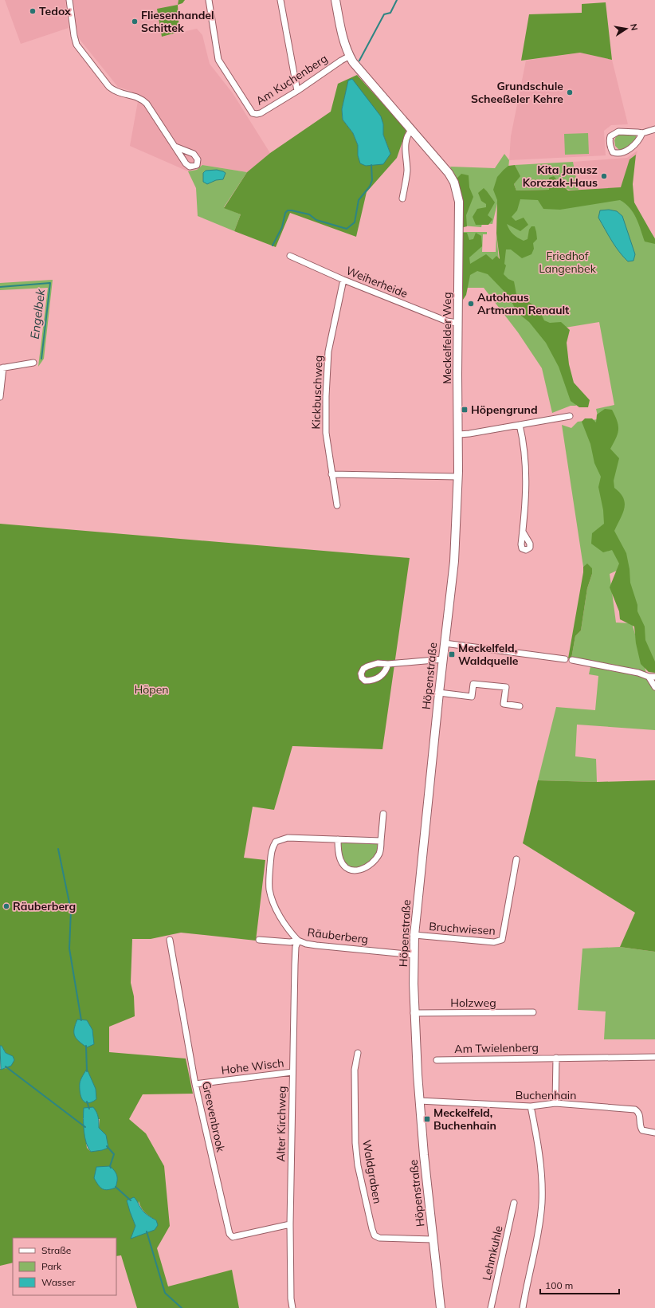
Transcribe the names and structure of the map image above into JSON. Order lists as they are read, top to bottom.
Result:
{
  "streets": {
    "main road": ["Meckelfelder Weg", "Höpenstraße"],
    "street": [
      "Am Kuchenberg",
      "Weiherheide",
      "Kickbuschweg",
      "Bruchwiesen",
      "Räuberberg",
      "Holzweg",
      "Am Twielenberg",
      "Hohe Wisch",
      "Buchenhain",
      "Greevenbrook",
      "Alter Kirchweg",
      "Waldgraben",
      "Lehmkuhle"
    ]
  },
  "crossings": [
    ["Am Kuchenberg", "Meckelfelder Weg"],
    ["Weiherheide", "Meckelfelder Weg"],
    ["Weiherheide", "Kickbuschweg"],
    ["Meckelfelder Weg", "Höpenstraße"],
    ["Höpenstraße", "Bruchwiesen"],
    ["Höpenstraße", "Räuberberg"],
    ["Höpenstraße", "Holzweg"],
    ["Höpenstraße", "Buchenhain"],
    ["Höpenstraße", "Waldgraben"],
    ["Räuberberg", "Alter Kirchweg"],
    ["Hohe Wisch", "Greevenbrook"],
    ["Hohe Wisch", "Alter Kirchweg"],
    ["Greevenbrook", "Alter Kirchweg"]
  ],
  "water": ["Engelbek"],
  "parks": ["Friedhof Langenbek", "Höpen"],
  "places": {
    "other": [
      "Tedox",
      "Fliesenhandel Schittek",
      "Grundschule Scheeßeler Kehre",
      "Kita Janusz Korczak-Haus",
      "Autohaus Artmann Renault",
      "Räuberberg"
    ],
    "transit": ["Höpengrund", "Meckelfeld, Waldquelle", "Meckelfeld, Buchenhain"]
  },
  "legend": ["Straße", "Park", "Wasser"],
  "scale_bar": "100 m",
  "north": "right"
}
